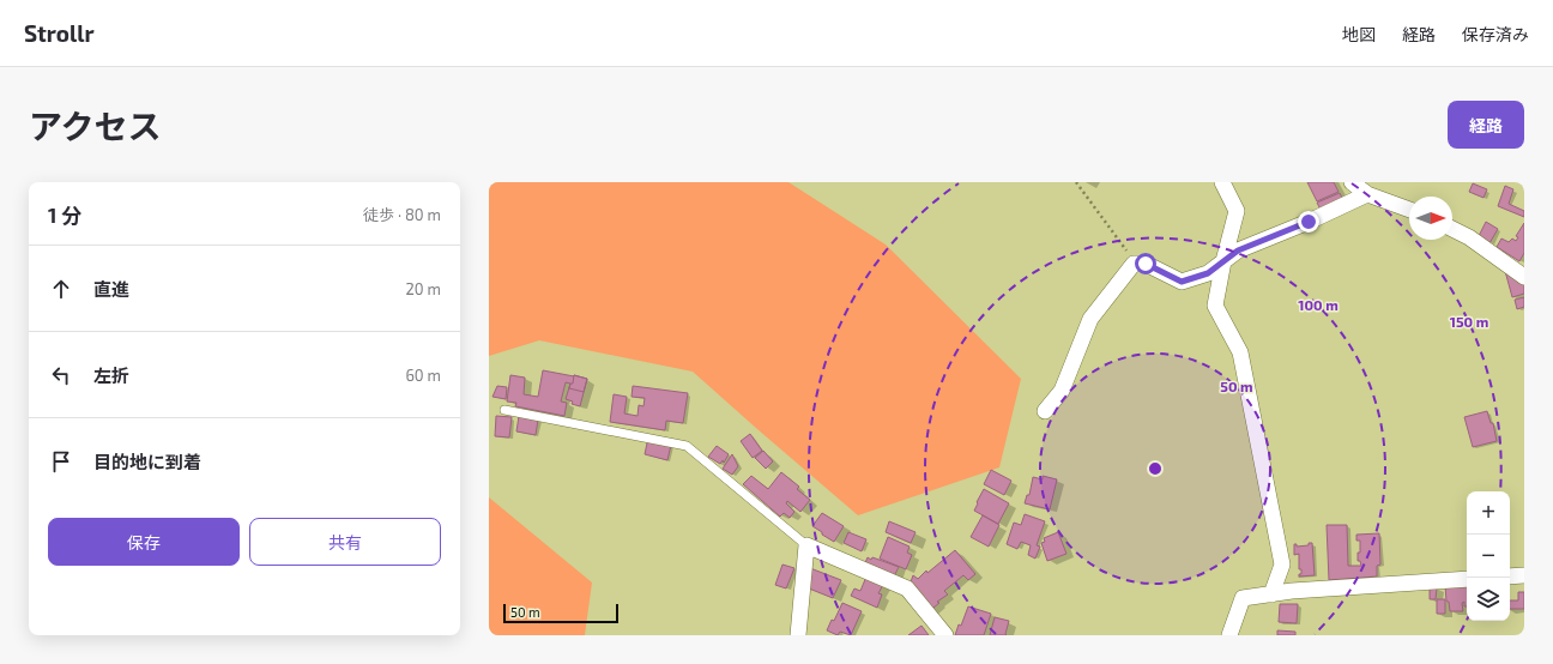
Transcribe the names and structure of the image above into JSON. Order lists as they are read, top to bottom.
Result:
{
  "scale_bar": "50 m",
  "north": "right",
  "page": {
    "header": "Strollr",
    "nav": ["地図", "経路", "保存済み"],
    "title": "アクセス",
    "buttons": [
      "経路",
      ["保存", "共有"]
    ],
    "heading": ["1 分", "徒歩 · 80 m"],
    "list": [
      ["直進", "20 m"],
      ["左折", "60 m"],
      "目的地に到着"
    ],
    "map_buttons": ["+", "−"],
    "scale": "50 m"
  },
  "rings": ["100 m", "150 m", "50 m"]
}
